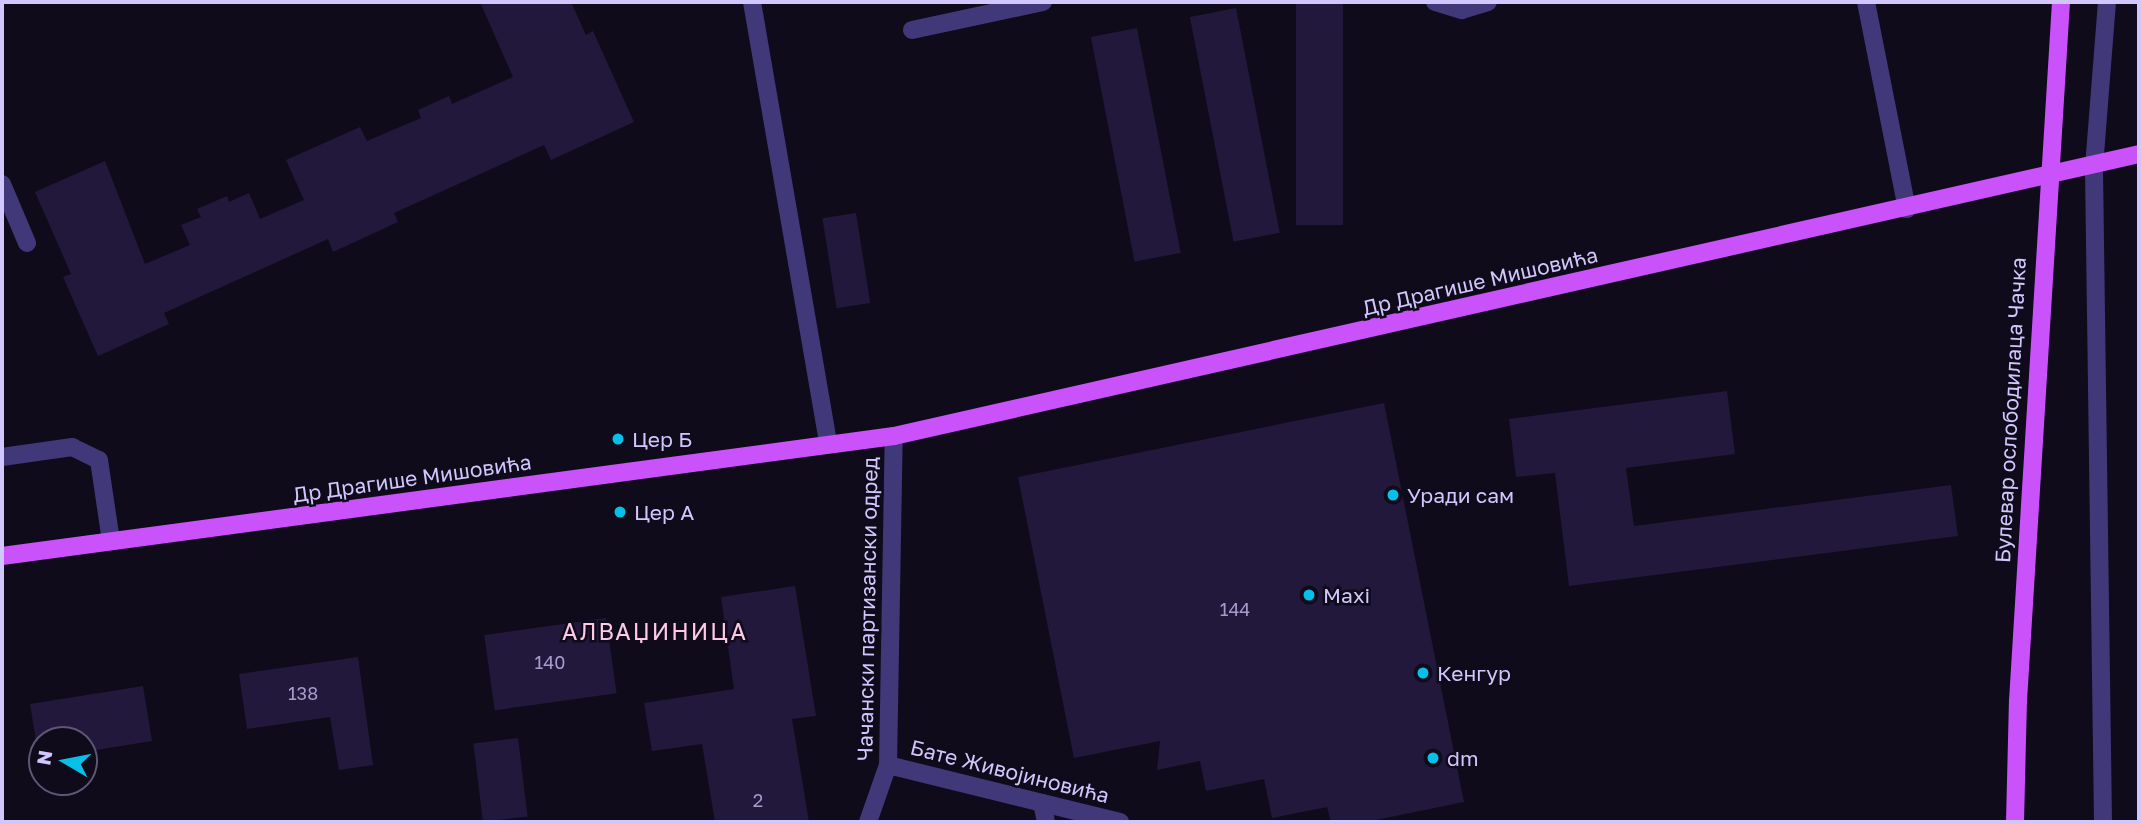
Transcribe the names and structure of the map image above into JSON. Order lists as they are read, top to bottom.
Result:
{
  "streets": {
    "main road": ["Др Драгише Мишовића", "Булевар ослободилаца Чачка"],
    "street": ["Чачански партизански одред", "Бате Живојиновића"]
  },
  "crossings": [
    ["Др Драгише Мишовића", "Чачански партизански одред"],
    ["Чачански партизански одред", "Бате Живојиновића"]
  ],
  "districts": ["АЛВАЏИНИЦА"],
  "places": [
    "Цер Б",
    "Уради сам",
    "Цер А",
    "Maxi",
    "Кенгур",
    "dm"
  ],
  "house_numbers": [
    "144",
    "140",
    "138",
    "2"
  ],
  "north": "left"
}
